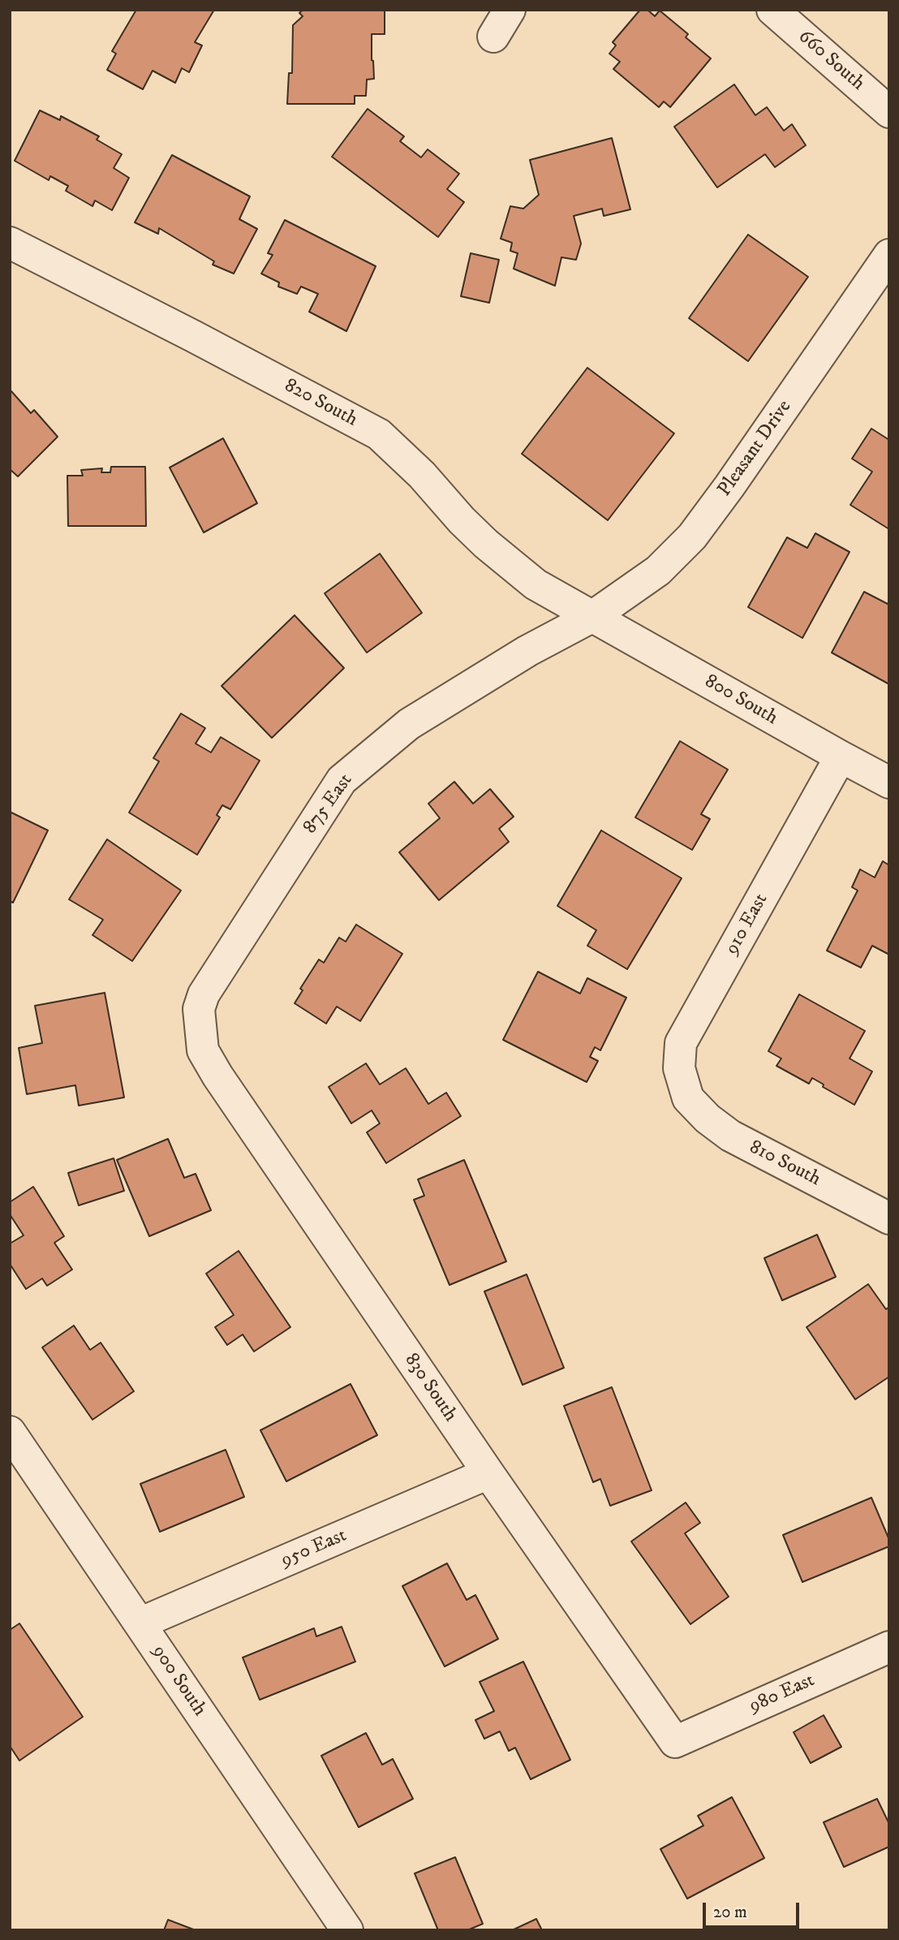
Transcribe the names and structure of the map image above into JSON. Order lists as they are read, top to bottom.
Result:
{
  "streets": {
    "street": [
      "660 South",
      "820 South",
      "Pleasant Drive",
      "800 South",
      "875 East",
      "910 East",
      "810 South",
      "830 South",
      "950 East",
      "900 South",
      "980 East"
    ]
  },
  "crossings": [
    ["820 South", "Pleasant Drive"],
    ["820 South", "800 South"],
    ["820 South", "875 East"],
    ["Pleasant Drive", "800 South"],
    ["Pleasant Drive", "875 East"],
    ["800 South", "875 East"],
    ["800 South", "910 East"],
    ["875 East", "830 South"],
    ["910 East", "810 South"],
    ["830 South", "950 East"],
    ["830 South", "980 East"],
    ["950 East", "900 South"]
  ],
  "scale_bar": "20 m"
}
